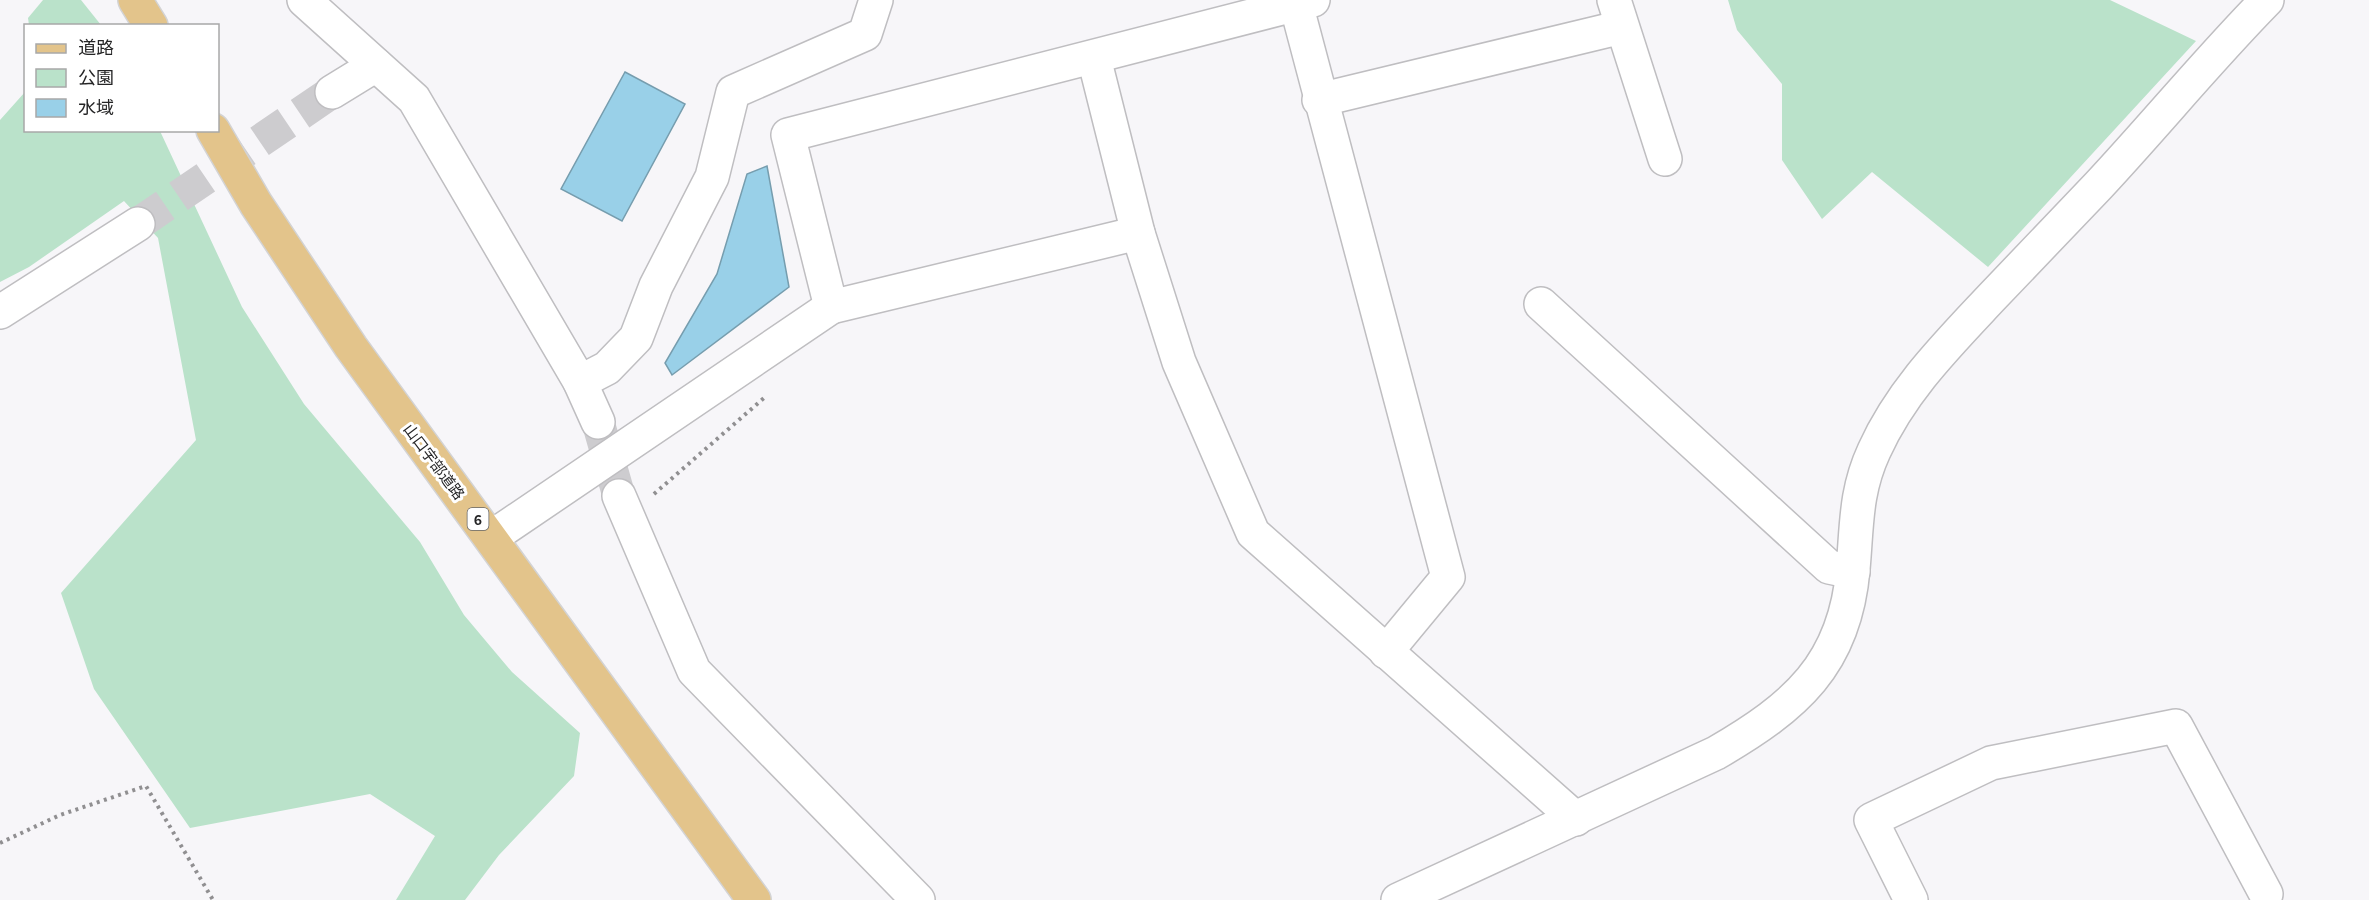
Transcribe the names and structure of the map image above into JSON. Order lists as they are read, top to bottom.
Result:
{
  "streets": {
    "main road": ["山口宇部道路", "6"]
  },
  "legend": ["道路", "公園", "水域"]
}
